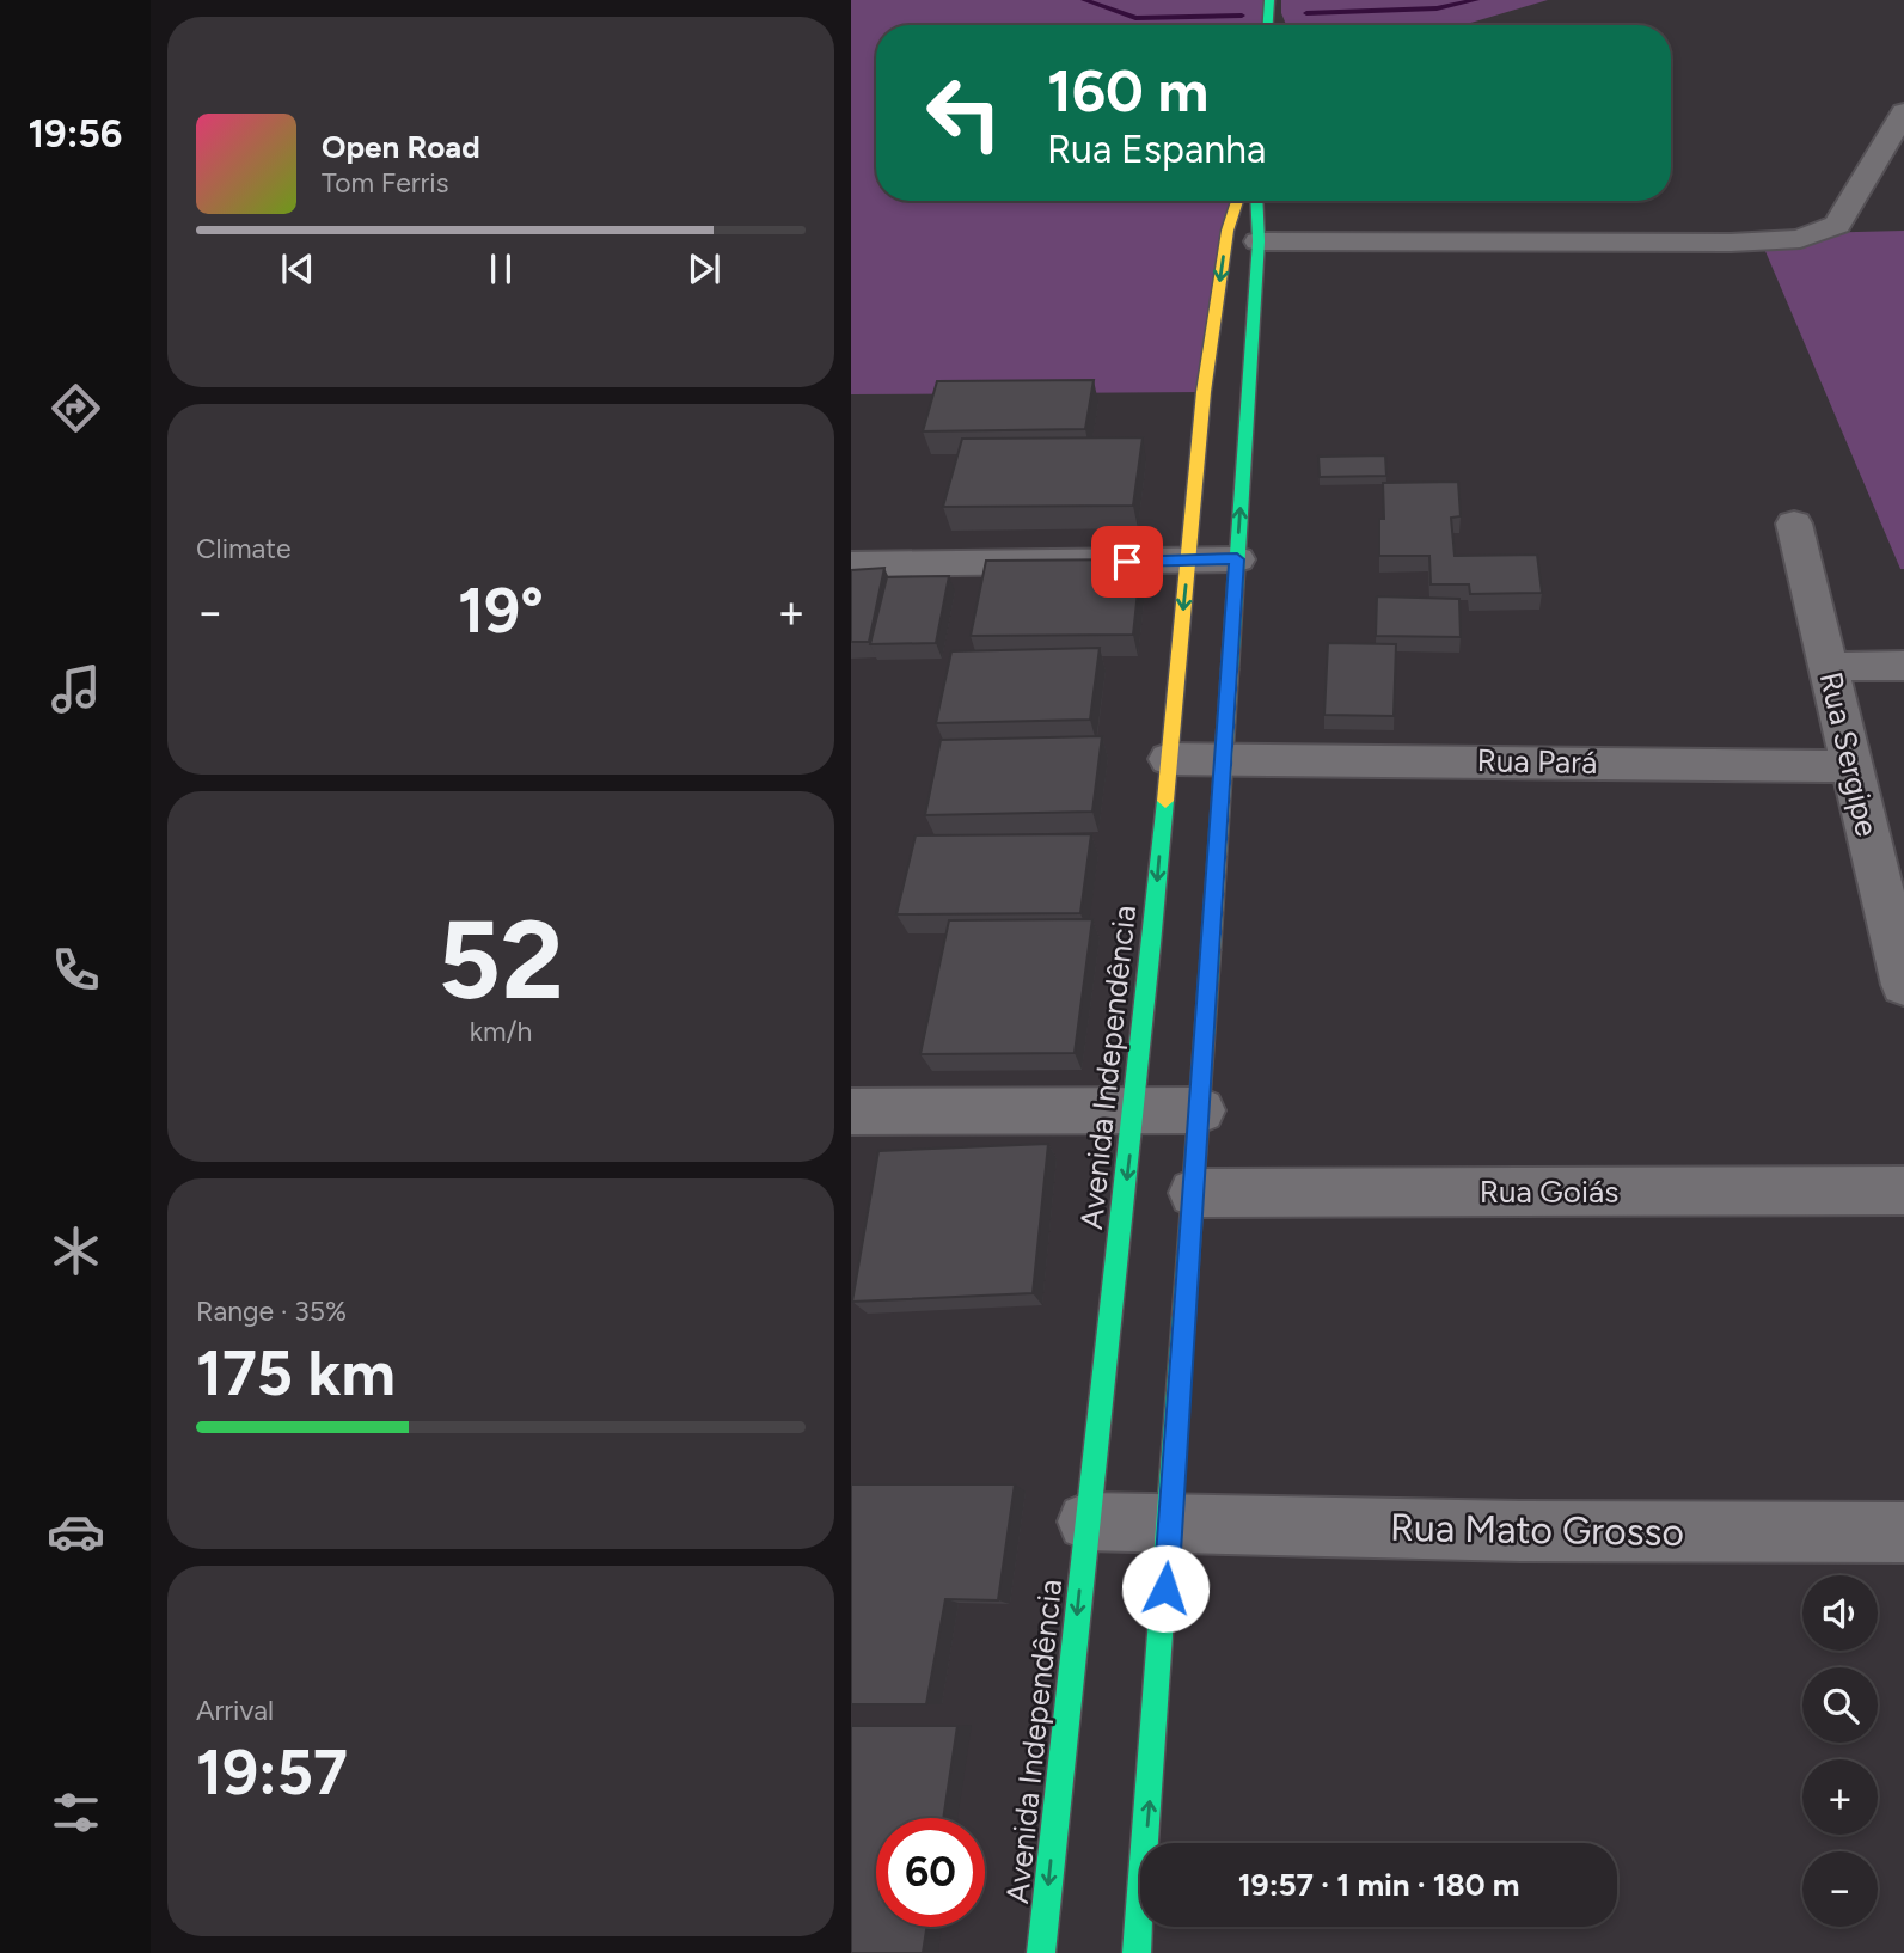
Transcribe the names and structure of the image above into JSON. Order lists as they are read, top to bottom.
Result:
{
  "streets": {
    "main road": ["Avenida Independência"],
    "street": [
      "Rua Sergipe",
      "Rua Pará",
      "Rua Goiás",
      "Rua Mato Grosso"
    ]
  },
  "crossings": [
    ["Rua Sergipe", "Rua Pará"],
    ["Rua Pará", "Avenida Independência"],
    ["Avenida Independência", "Rua Goiás"],
    ["Avenida Independência", "Rua Mato Grosso"]
  ],
  "page": {
    "tabs": "19:56",
    "turn": ["160 m", "Rua Espanha"],
    "song": ["Open Road", "Tom Ferris"],
    "tile": [
      "Climate",
      ["52", "km/h"],
      ["Range · 35%", "175 km"],
      ["Arrival", "19:57"]
    ],
    "heat": ["−", "19°", "+"],
    "map_buttons": ["+", "−"],
    "limit": "60",
    "trip": "19:57 · 1 min · 180 m"
  }
}
